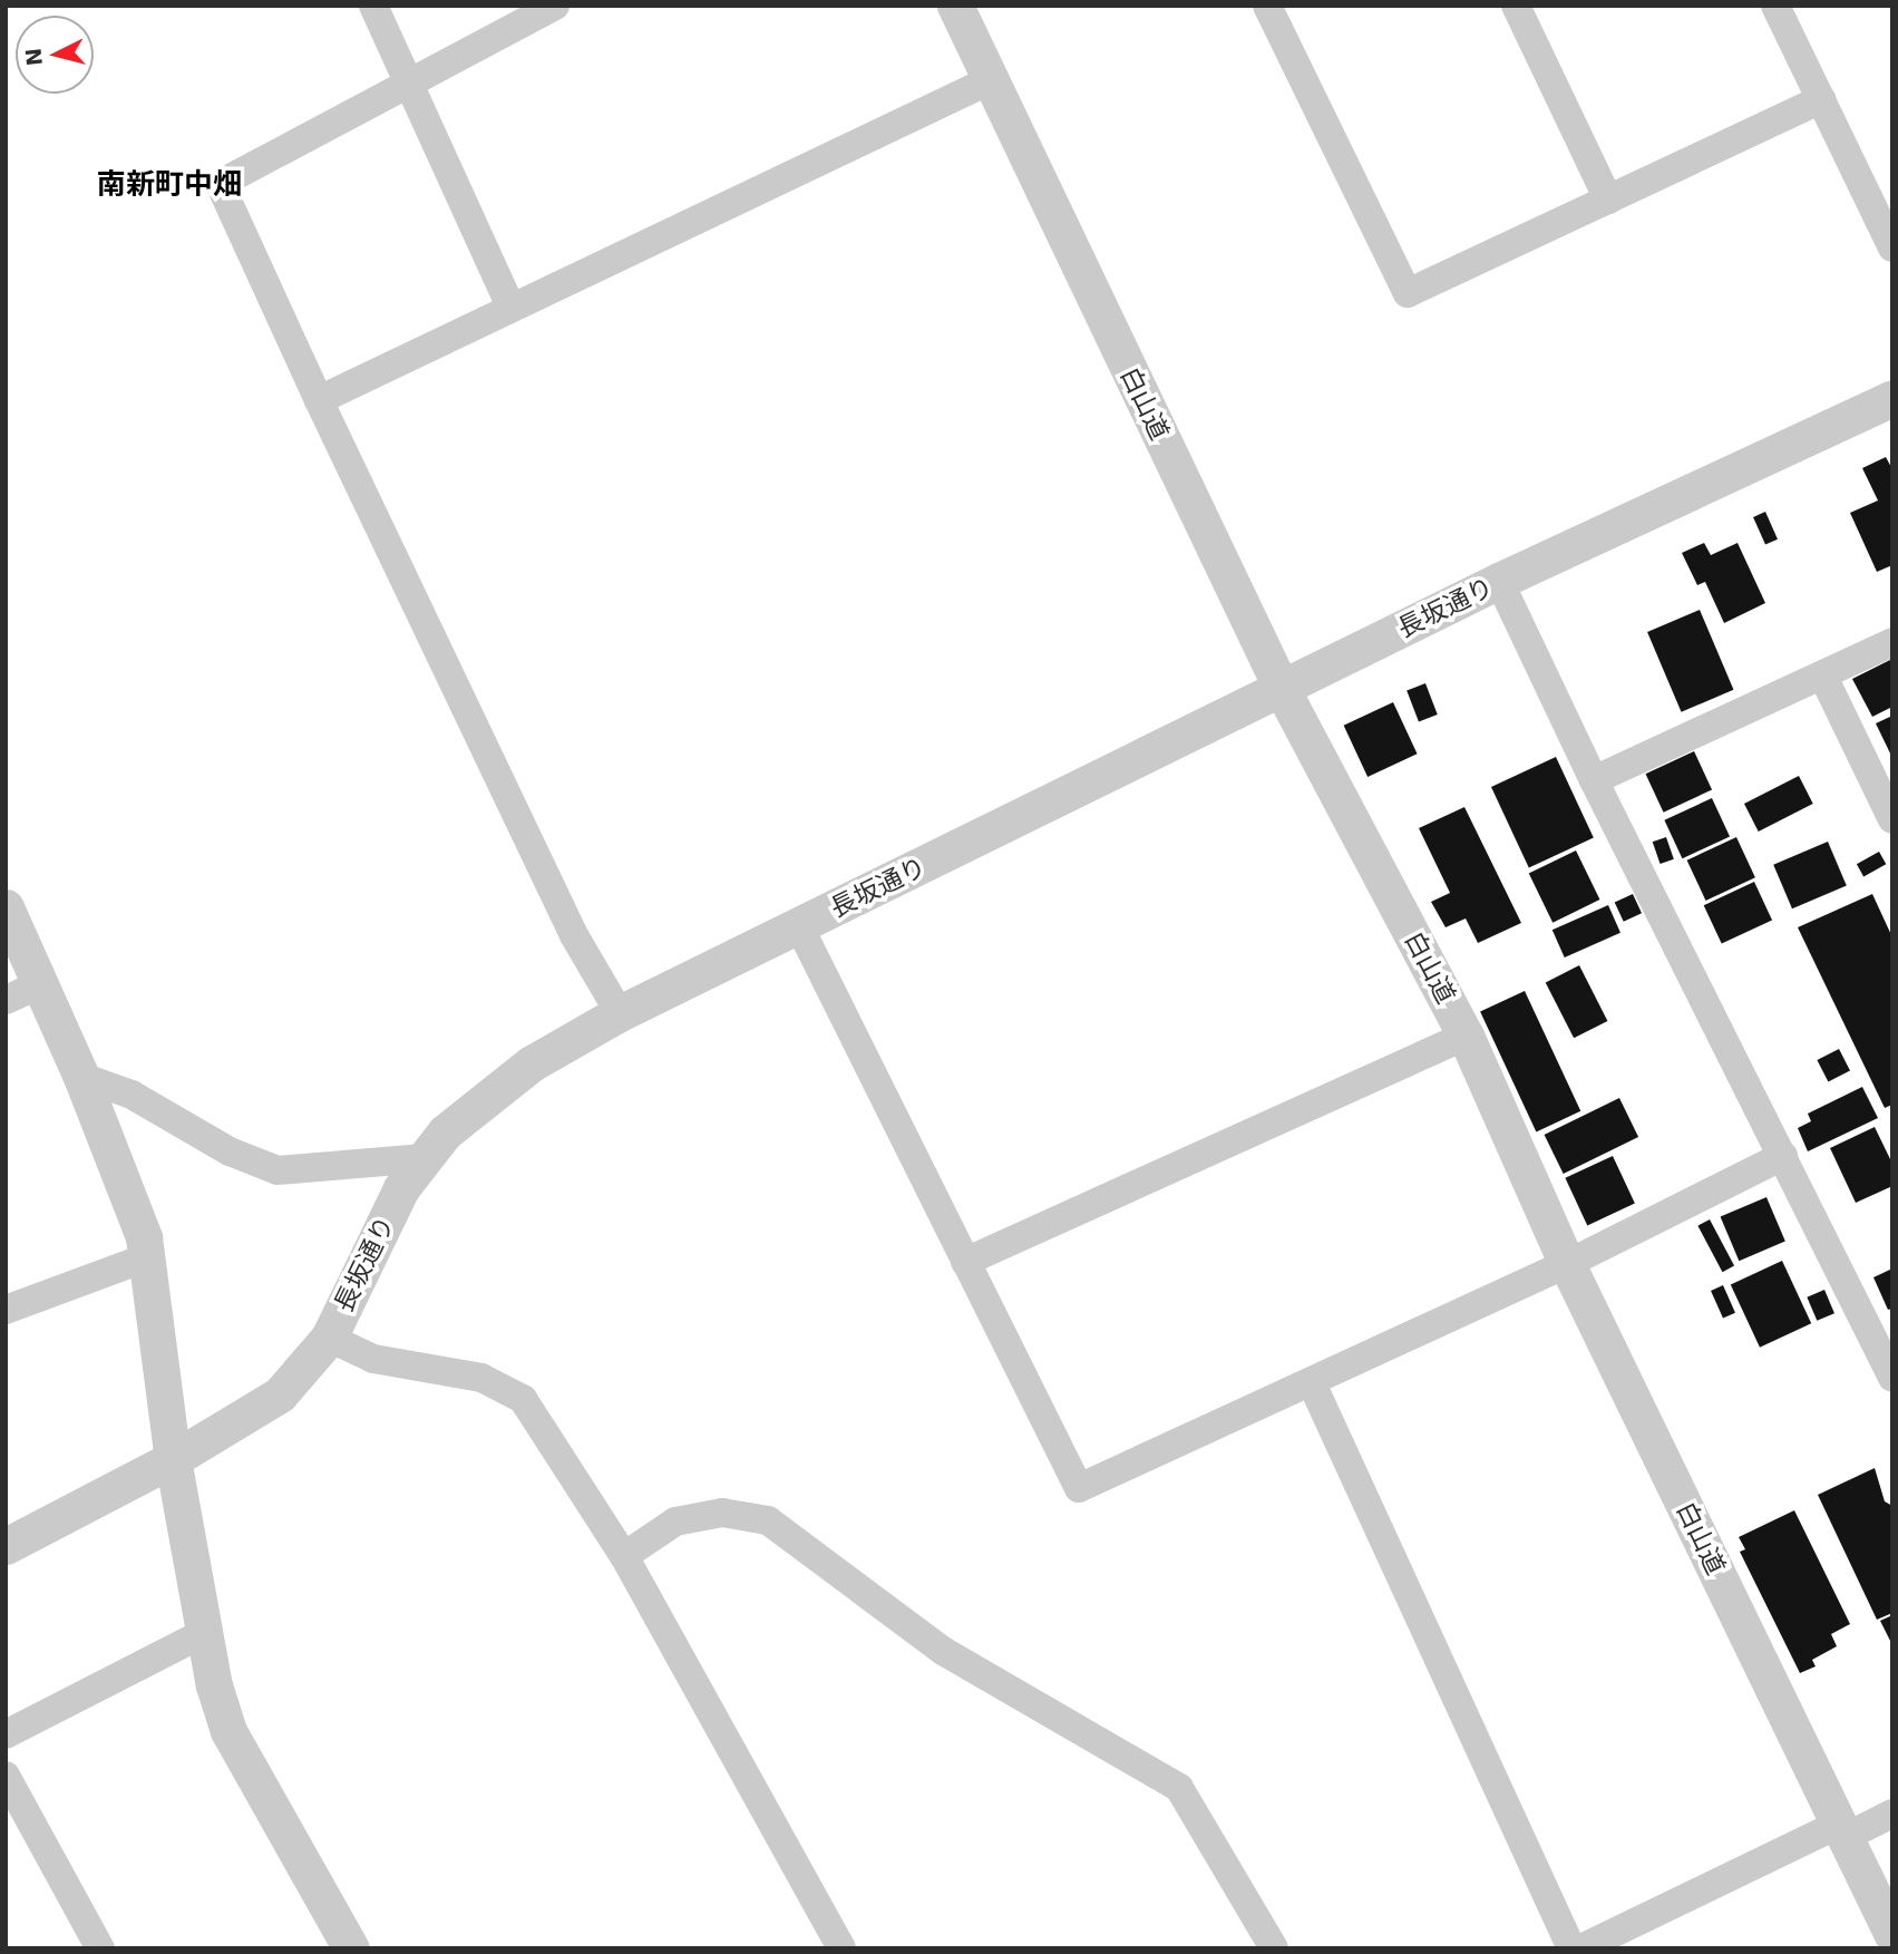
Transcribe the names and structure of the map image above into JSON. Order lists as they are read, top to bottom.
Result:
{
  "streets": {
    "street": ["白山道", "長坂通り"]
  },
  "crossings": [
    ["白山道", "長坂通り"]
  ],
  "districts": ["南新町中畑"],
  "north": "left"
}
